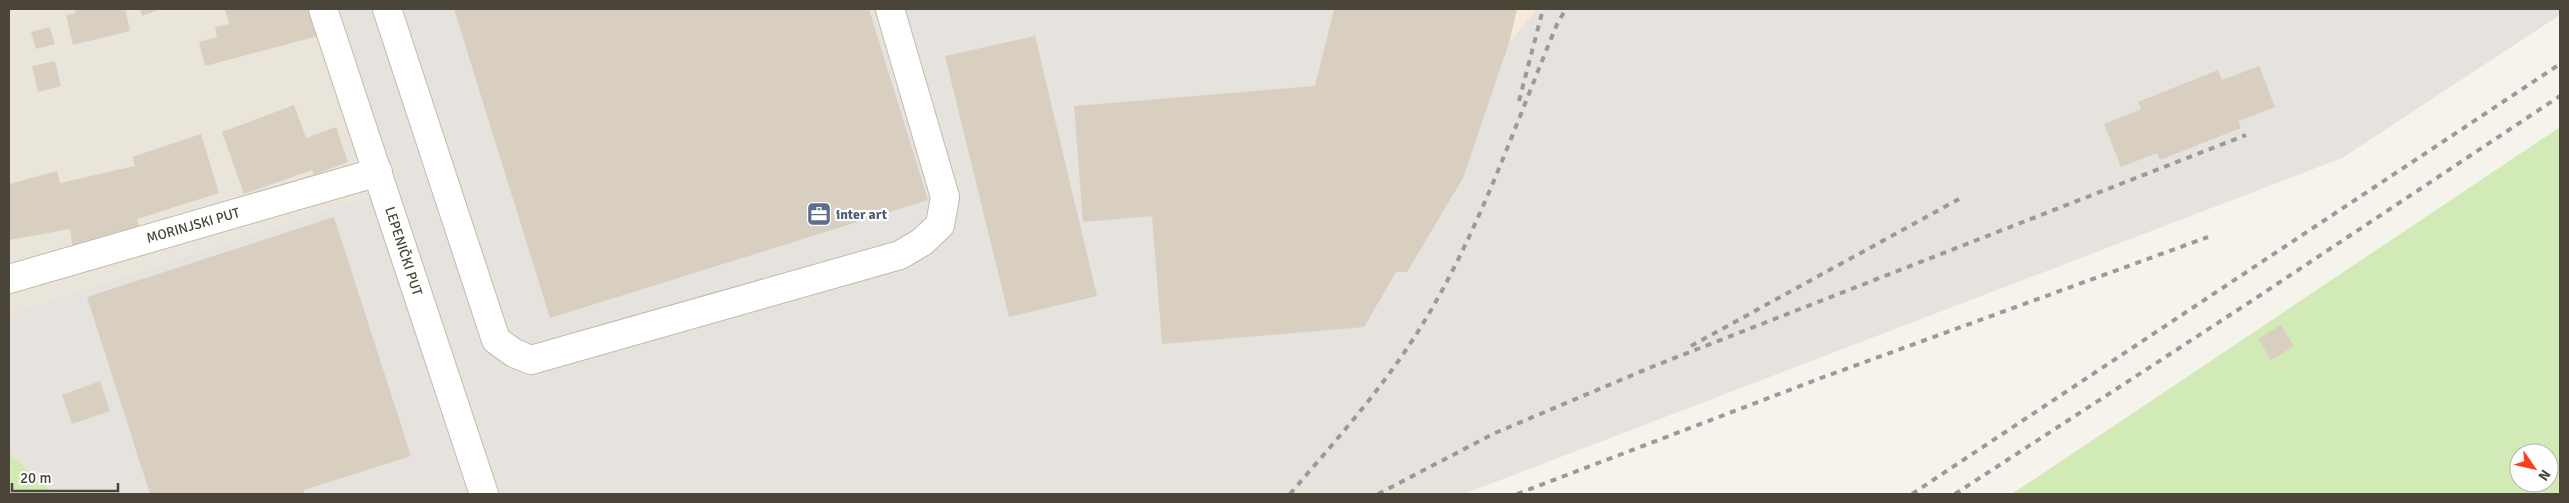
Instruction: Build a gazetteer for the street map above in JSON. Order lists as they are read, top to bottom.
{
  "streets": {
    "street": ["MORINJSKI PUT", "LEPENIČKI PUT"]
  },
  "crossings": [
    ["MORINJSKI PUT", "LEPENIČKI PUT"]
  ],
  "places": {
    "office": ["inter art"]
  },
  "scale_bar": "20 m",
  "north": "bottom right"
}
